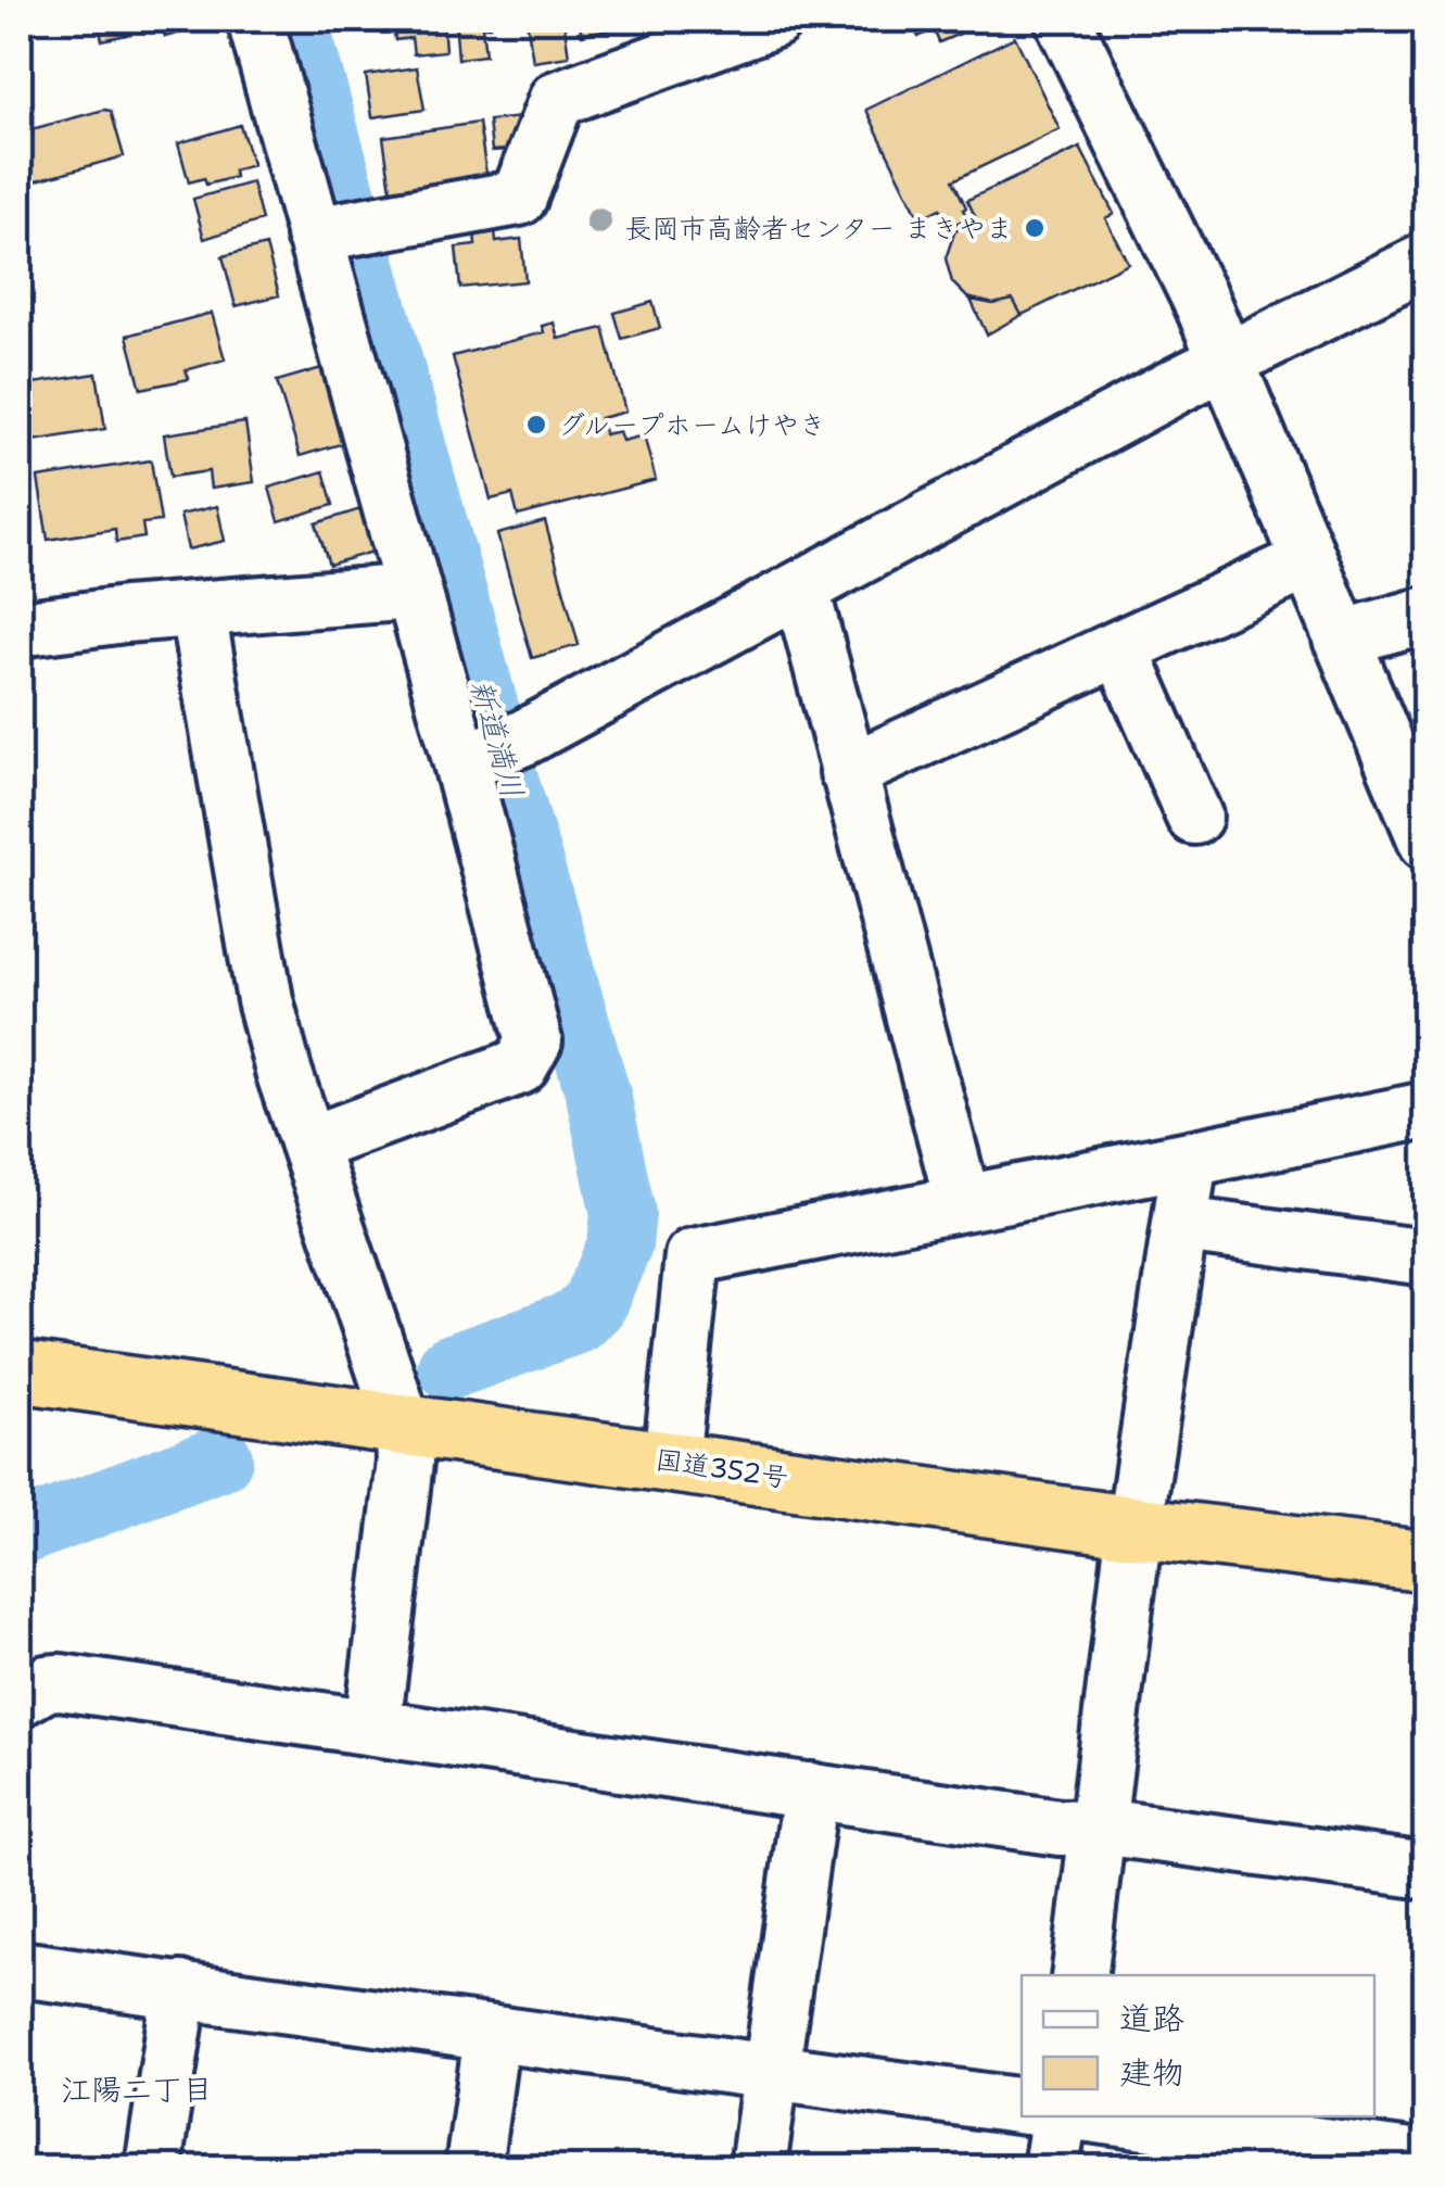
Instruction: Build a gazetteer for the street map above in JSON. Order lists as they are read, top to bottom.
{
  "streets": {
    "highway": ["国道352号"]
  },
  "districts": ["江陽二丁目"],
  "water": ["新道満川"],
  "places": ["長岡市高齢者センター まきやま", "グループホームけやき"],
  "legend": ["道路", "建物"]
}
